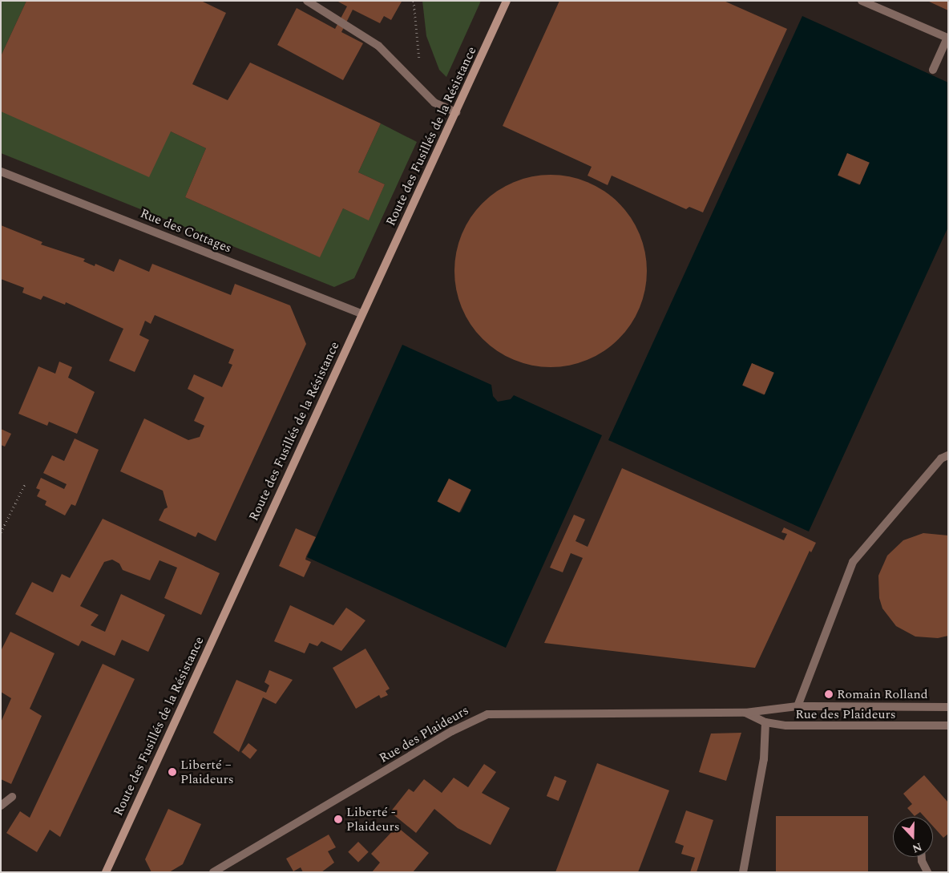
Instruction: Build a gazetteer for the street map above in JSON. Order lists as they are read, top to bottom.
{
  "streets": {
    "main road": ["Route des Fusillés de la Résistance"],
    "street": ["Rue des Cottages", "Rue des Plaideurs"]
  },
  "crossings": [
    ["Route des Fusillés de la Résistance", "Rue des Cottages"]
  ],
  "places": ["Romain Rolland", "Liberté – Plaideurs", "Liberté - Plaideurs"],
  "north": "bottom"
}
